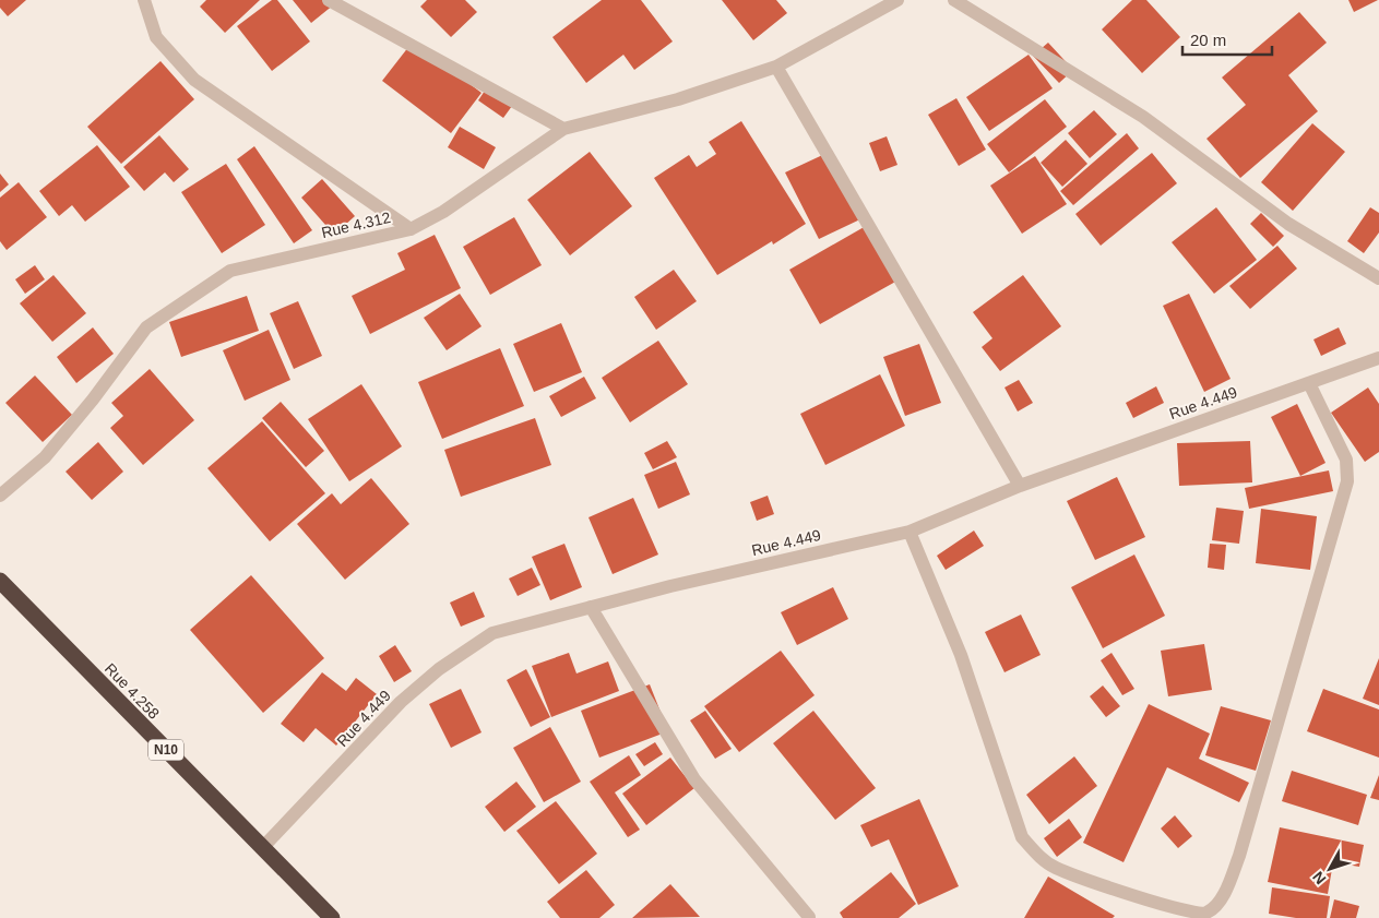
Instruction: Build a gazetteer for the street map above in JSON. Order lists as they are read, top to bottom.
{
  "streets": {
    "highway": ["Rue 4.258", "N10"],
    "street": ["Rue 4.312", "Rue 4.449"]
  },
  "crossings": [
    ["Rue 4.449", "Rue 4.258"]
  ],
  "scale_bar": "20 m",
  "north": "bottom left"
}
